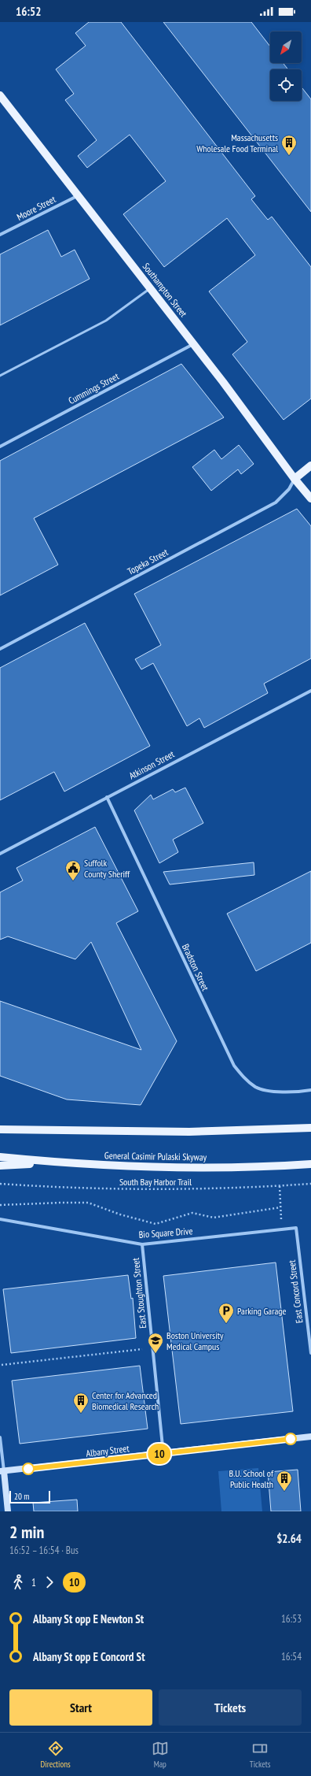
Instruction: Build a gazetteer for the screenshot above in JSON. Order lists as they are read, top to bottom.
{
  "streets": {
    "main road": ["Southampton Street", "General Casimir Pulaski Skyway", "Albany Street"],
    "street": [
      "Moore Street",
      "Cummings Street",
      "Topeka Street",
      "Atkinson Street",
      "Bradston Street",
      "Bio Square Drive",
      "East Concord Street",
      "East Stoughton Street"
    ],
    "path": ["South Bay Harbor Trail"]
  },
  "crossings": [
    ["Moore Street", "Southampton Street"],
    ["Southampton Street", "Cummings Street"],
    ["Southampton Street", "Topeka Street"],
    ["Atkinson Street", "Bradston Street"],
    ["Bio Square Drive", "East Concord Street"],
    ["Bio Square Drive", "East Stoughton Street"],
    ["East Stoughton Street", "Albany Street"]
  ],
  "places": {
    "building": ["Massachusetts Wholesale Food Terminal", "Center for Advanced Biomedical Research", "B.U. School of Public Health"],
    "public building": ["Suffolk County Sheriff"],
    "parking": ["Parking Garage"],
    "school or university": ["Boston University Medical Campus"]
  },
  "lines": ["bus line 10"],
  "scale_bar": "20 m",
  "north": "bottom left",
  "page": {
    "status": "16:52",
    "on_map": "10",
    "scale": "20 m",
    "heading": ["2 min", "16:52 – 16:54 · Bus", "$2.64"],
    "legs": ["1", "10"],
    "list": [
      {
        "name": "Albany St opp E Newton St",
        "value": "16:53"
      },
      {
        "name": "Albany St opp E Concord St",
        "value": "16:54"
      }
    ],
    "buttons": ["Start", "Tickets"],
    "tabs": ["Directions", "Map", "Tickets"]
  }
}
